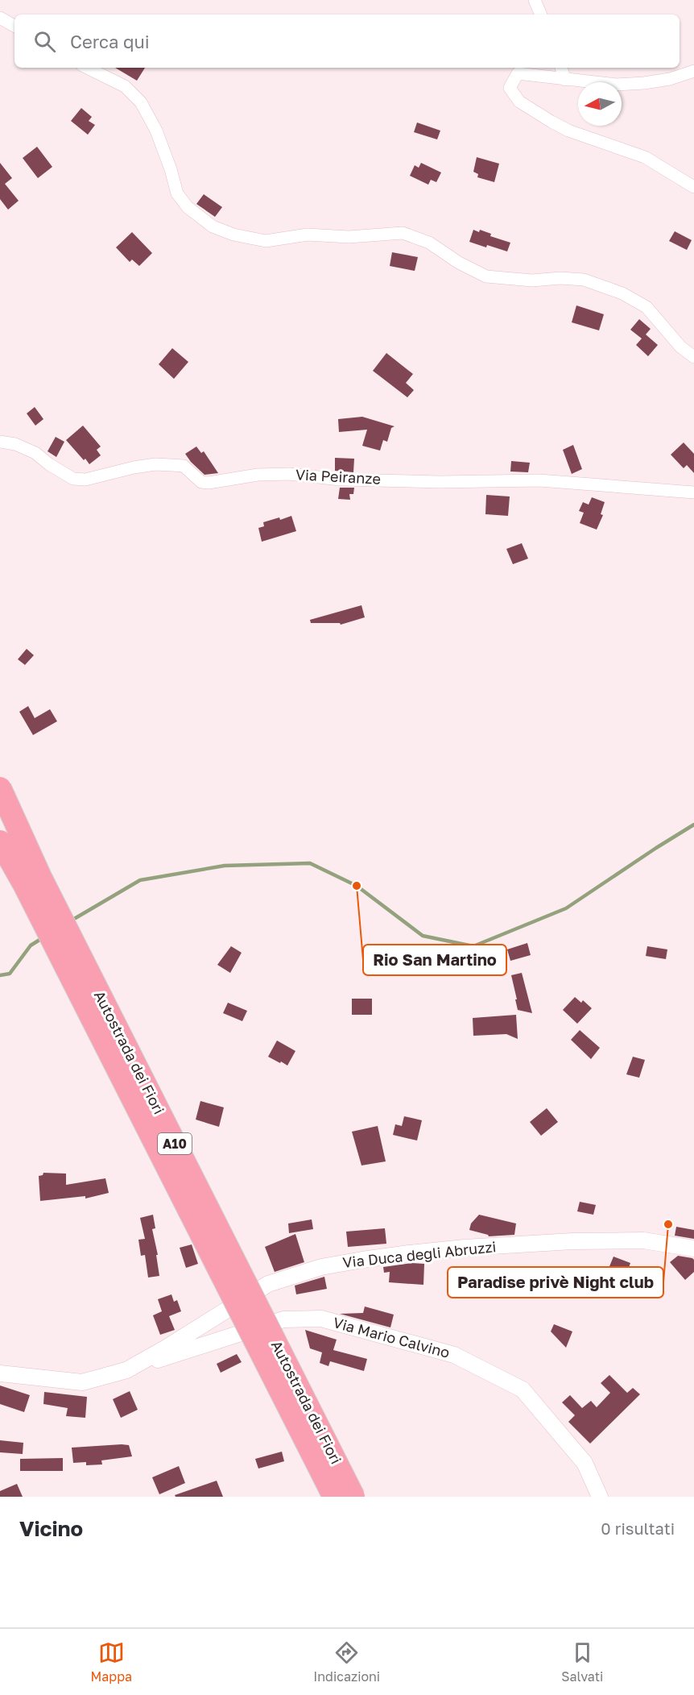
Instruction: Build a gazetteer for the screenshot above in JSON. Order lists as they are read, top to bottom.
{
  "streets": {
    "highway": ["Autostrada dei Fiori", "A10"],
    "street": ["Via Peiranze", "Via Duca degli Abruzzi", "Via Mario Calvino"]
  },
  "crossings": [
    ["Via Duca degli Abruzzi", "Via Mario Calvino"]
  ],
  "places": ["Rio San Martino", "Paradise privè Night club"],
  "north": "left",
  "page": {
    "search": "Cerca qui",
    "heading": ["Vicino", "0 risultati"],
    "nav": ["Mappa", "Indicazioni", "Salvati"]
  }
}
